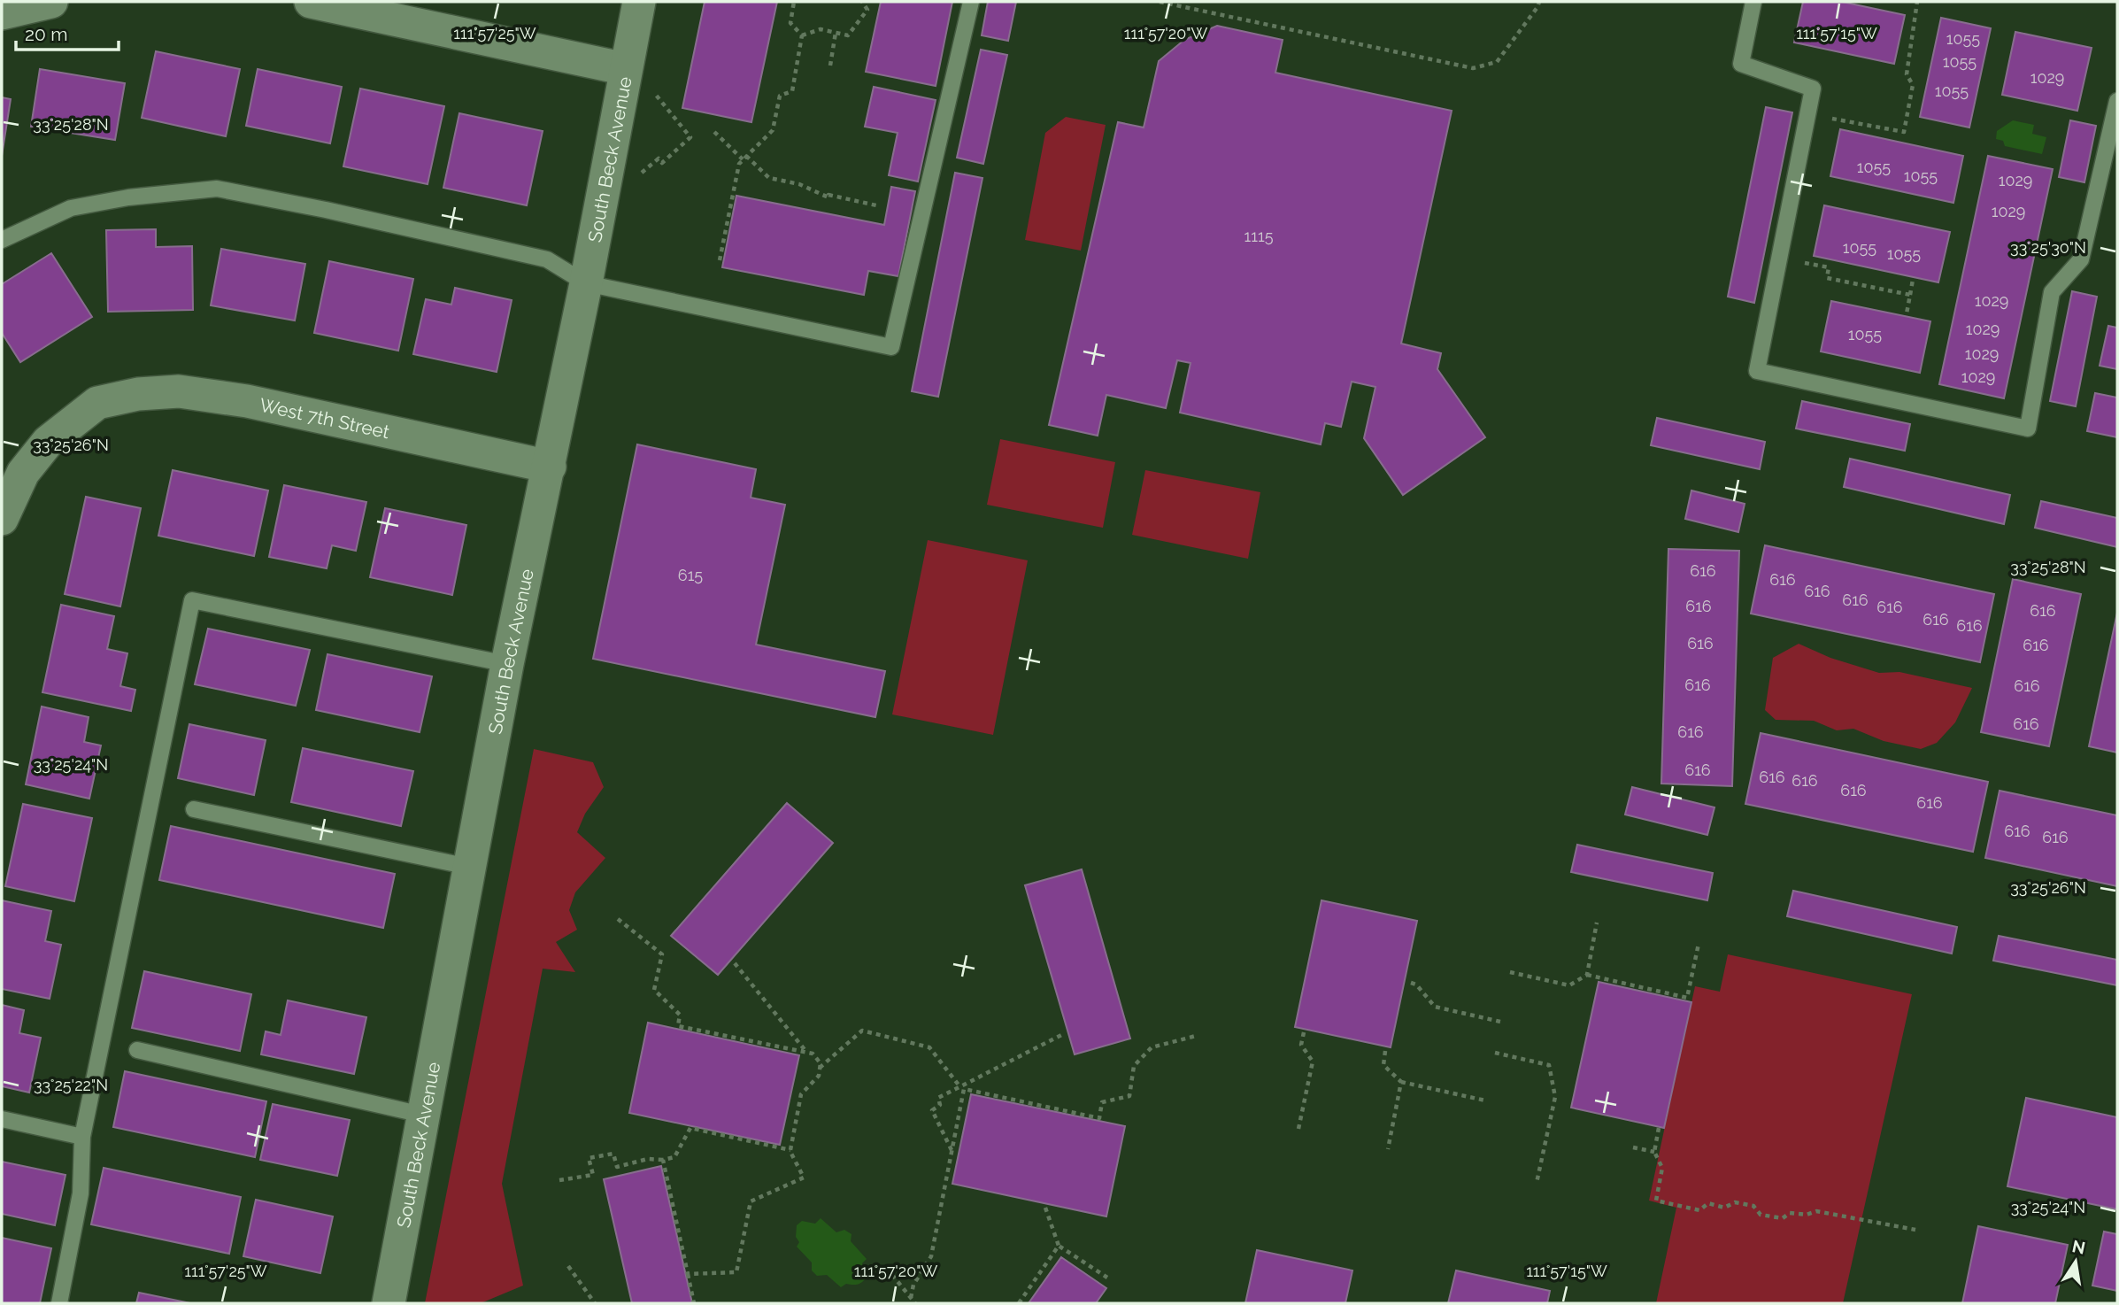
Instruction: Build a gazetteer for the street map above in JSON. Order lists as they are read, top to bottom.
{
  "streets": {
    "street": ["South Beck Avenue", "West 7th Street"]
  },
  "crossings": [
    ["South Beck Avenue", "West 7th Street"]
  ],
  "house_numbers": [
    "1055",
    "1055",
    "1029",
    "1055",
    "1055",
    "1055",
    "1029",
    "1029",
    "1115",
    "1055",
    "1055",
    "1029",
    "1029",
    "1055",
    "1029",
    "1029",
    "616",
    "615",
    "616",
    "616",
    "616",
    "616",
    "616",
    "616",
    "616",
    "616",
    "616",
    "616",
    "616",
    "616",
    "616",
    "616",
    "616",
    "616",
    "616",
    "616",
    "616",
    "616",
    "616"
  ],
  "scale_bar": "20 m",
  "north": "top",
  "coordinates": [
    "111°57'25\"W",
    "111°57'20\"W",
    "111°57'15\"W",
    "33°25'28\"N",
    "33°25'30\"N",
    "33°25'26\"N",
    "33°25'24\"N",
    "33°25'22\"N"
  ]
}
